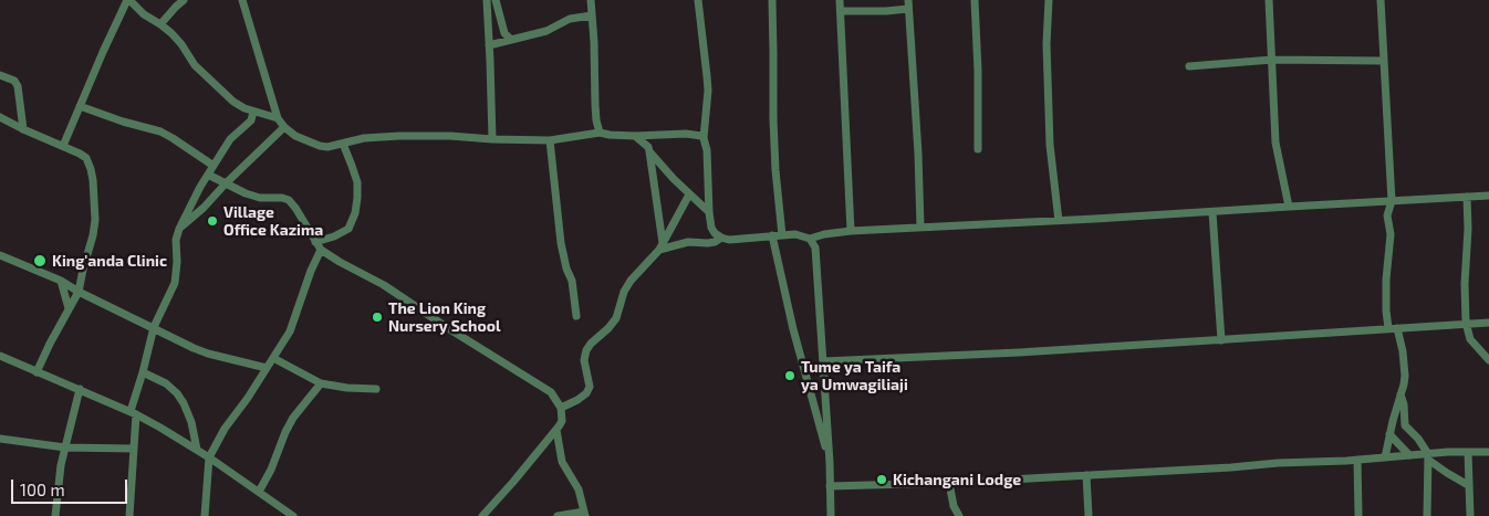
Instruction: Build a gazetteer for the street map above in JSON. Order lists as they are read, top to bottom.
{
  "places": [
    "Village Office Kazima",
    "King'anda Clinic",
    "The Lion King Nursery School",
    "Tume ya Taifa ya Umwagiliaji",
    "Kichangani Lodge"
  ],
  "scale_bar": "100 m"
}
